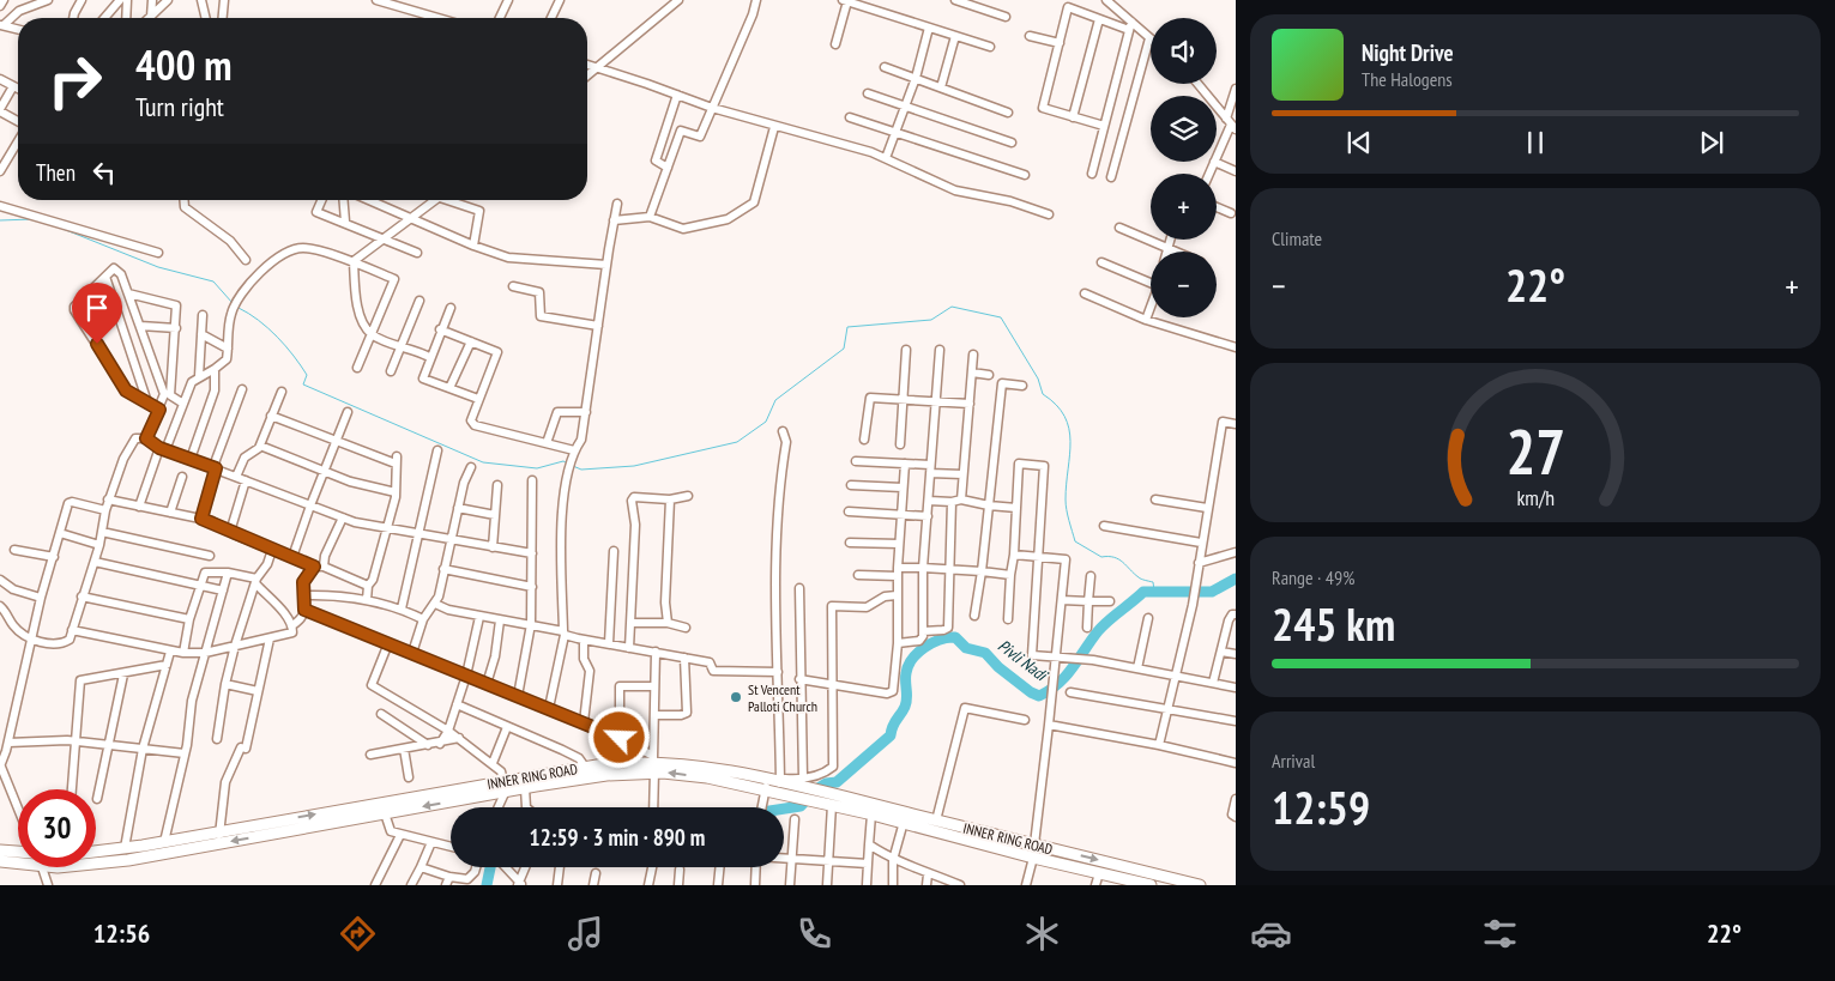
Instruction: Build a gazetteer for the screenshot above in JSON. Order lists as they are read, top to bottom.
{
  "streets": {
    "highway": ["INNER RING ROAD"]
  },
  "water": ["Pivli Nadi"],
  "places": ["St Vencent Palloti Church"],
  "page": {
    "map_buttons": ["+", "−"],
    "turn": ["400 m", "Turn right"],
    "song": ["Night Drive", "The Halogens"],
    "then": "Then",
    "tile": [
      "Climate",
      ["Range · 49%", "245 km"],
      ["Arrival", "12:59"]
    ],
    "heat": ["−", "22°", "+"],
    "limit": "30",
    "trip": "12:59 · 3 min · 890 m",
    "tabs": ["12:56", "22°"],
    "gauge": ["27", "km/h"]
  }
}
